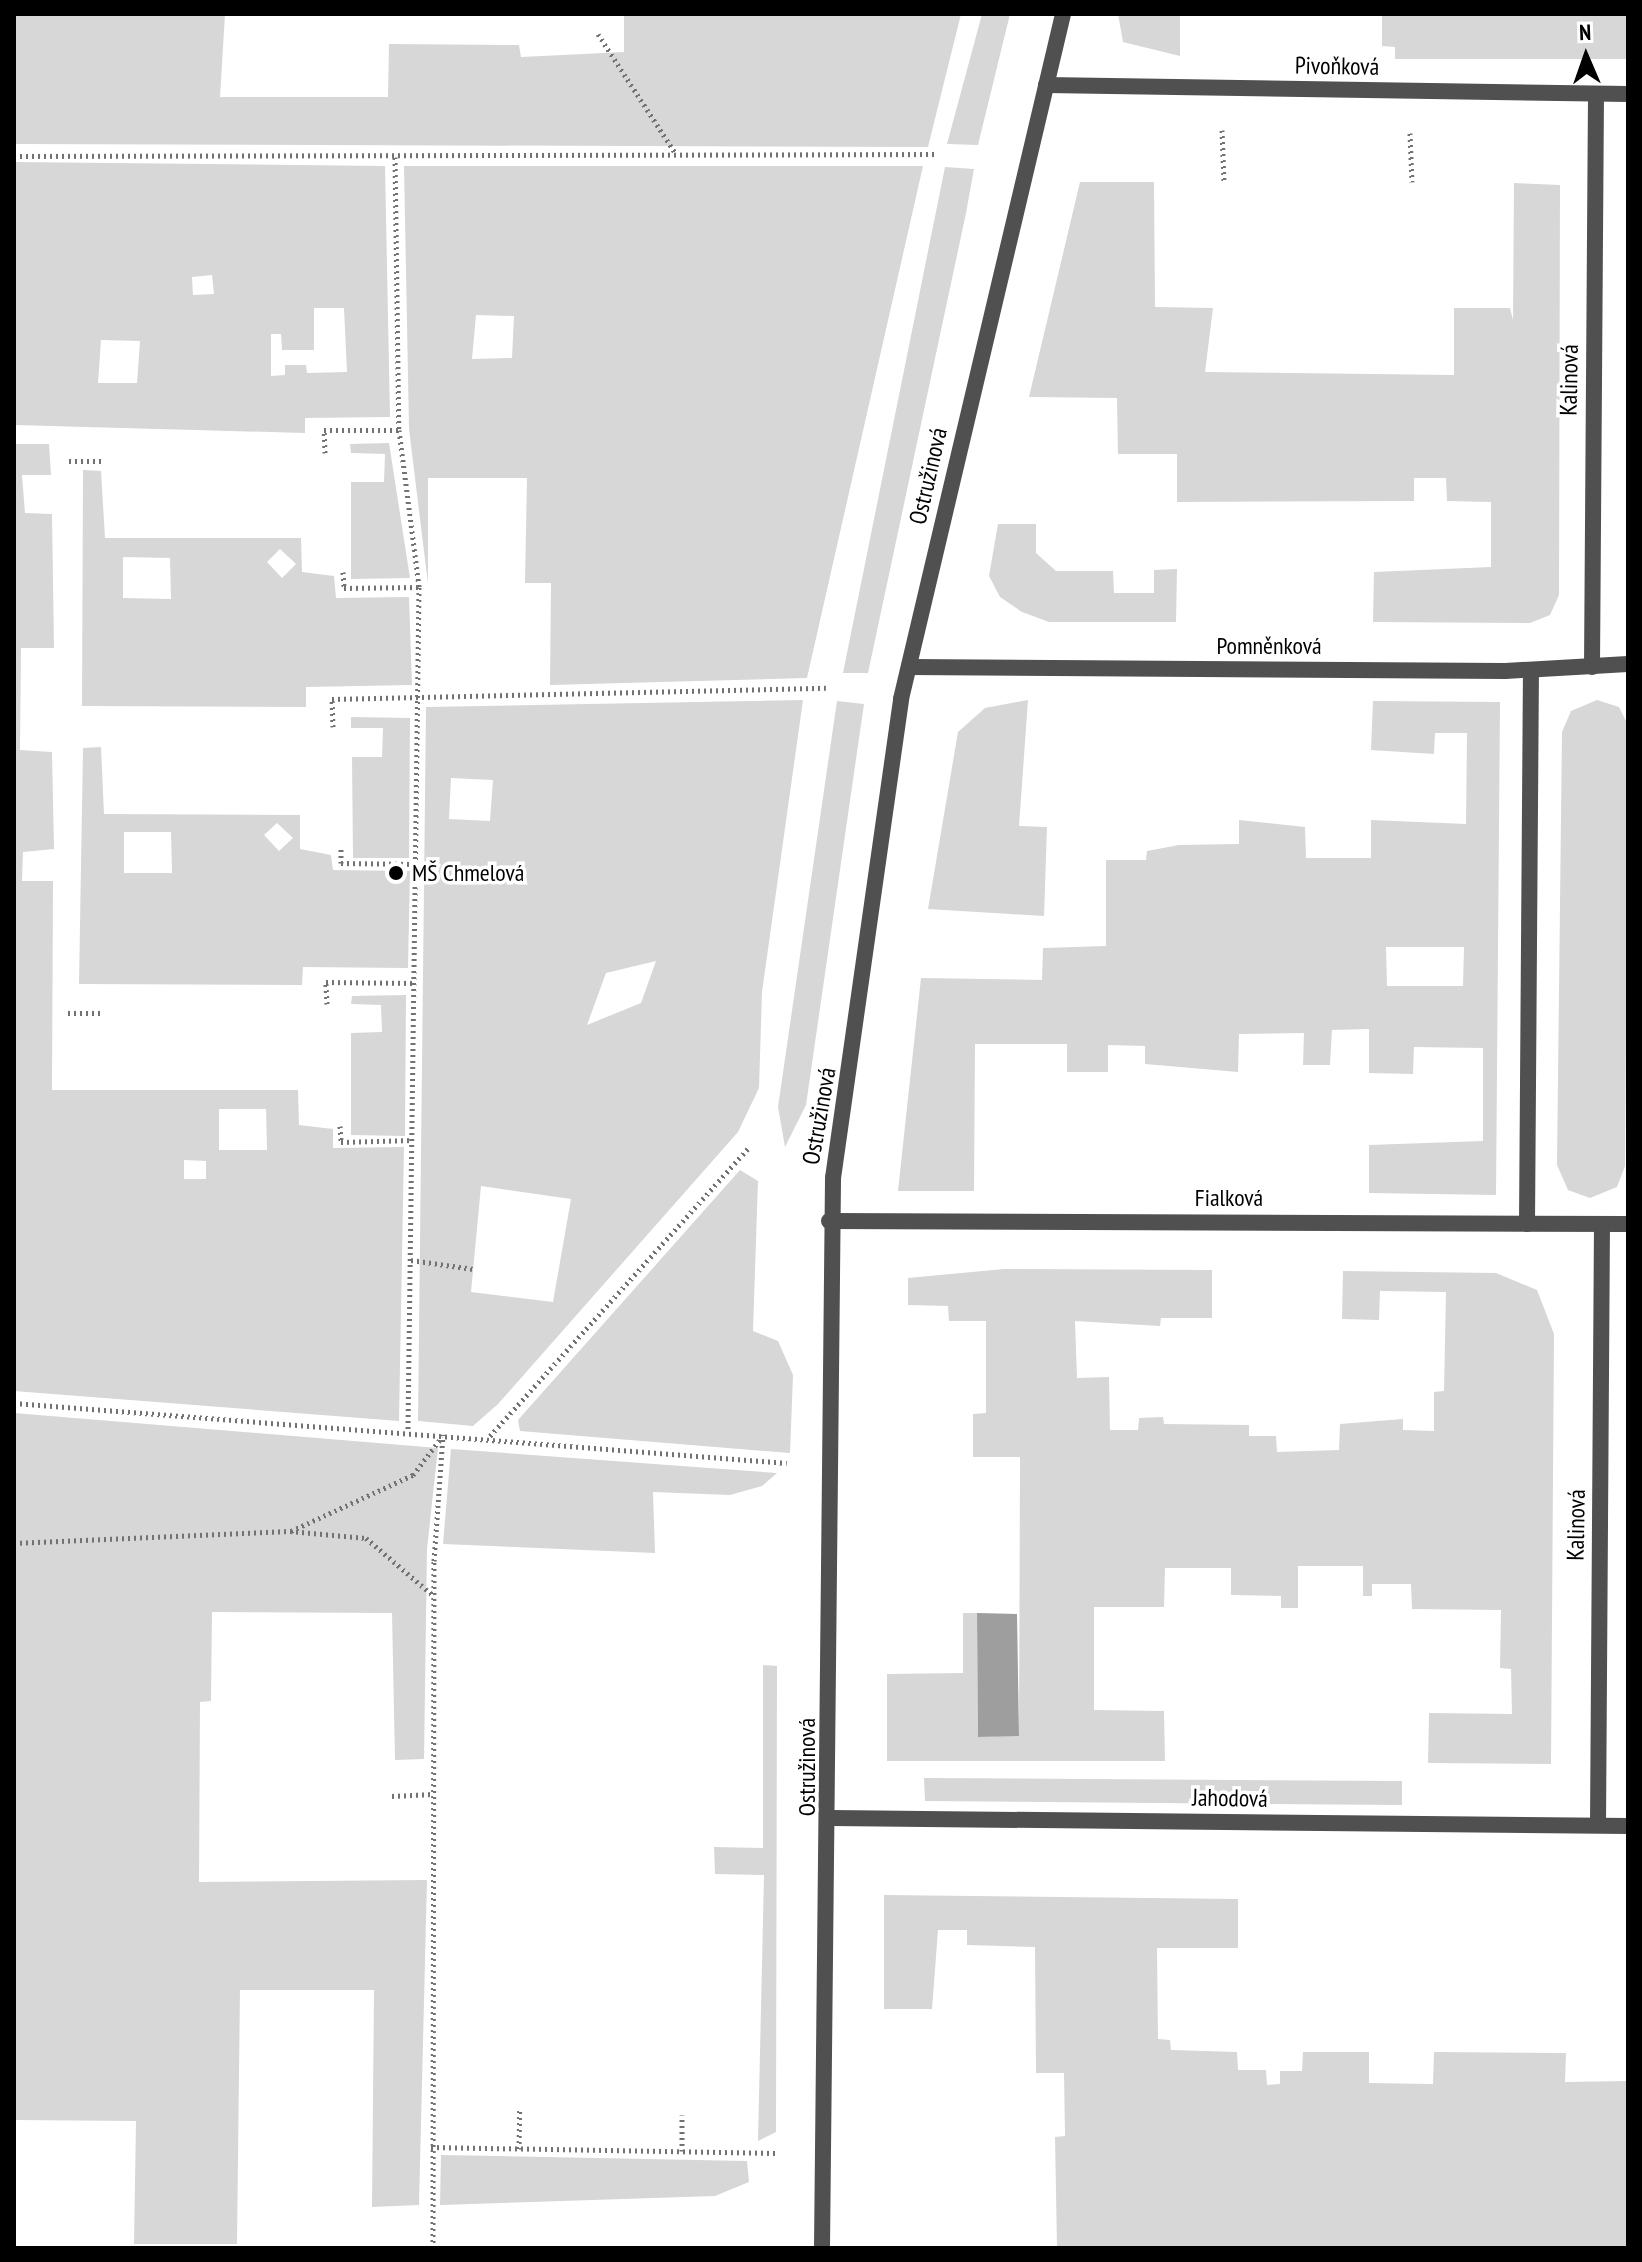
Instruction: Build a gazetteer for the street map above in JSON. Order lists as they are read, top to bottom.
{
  "streets": {
    "street": [
      "Pivoňková",
      "Kalinová",
      "Ostružinová",
      "Pomněnková",
      "Fialková",
      "Jahodová"
    ]
  },
  "crossings": [
    ["Pivoňková", "Kalinová"],
    ["Pivoňková", "Ostružinová"],
    ["Kalinová", "Pomněnková"],
    ["Kalinová", "Fialková"],
    ["Kalinová", "Jahodová"],
    ["Ostružinová", "Pomněnková"],
    ["Ostružinová", "Fialková"],
    ["Ostružinová", "Jahodová"]
  ],
  "places": ["MŠ Chmelová"],
  "north": "top"
}
